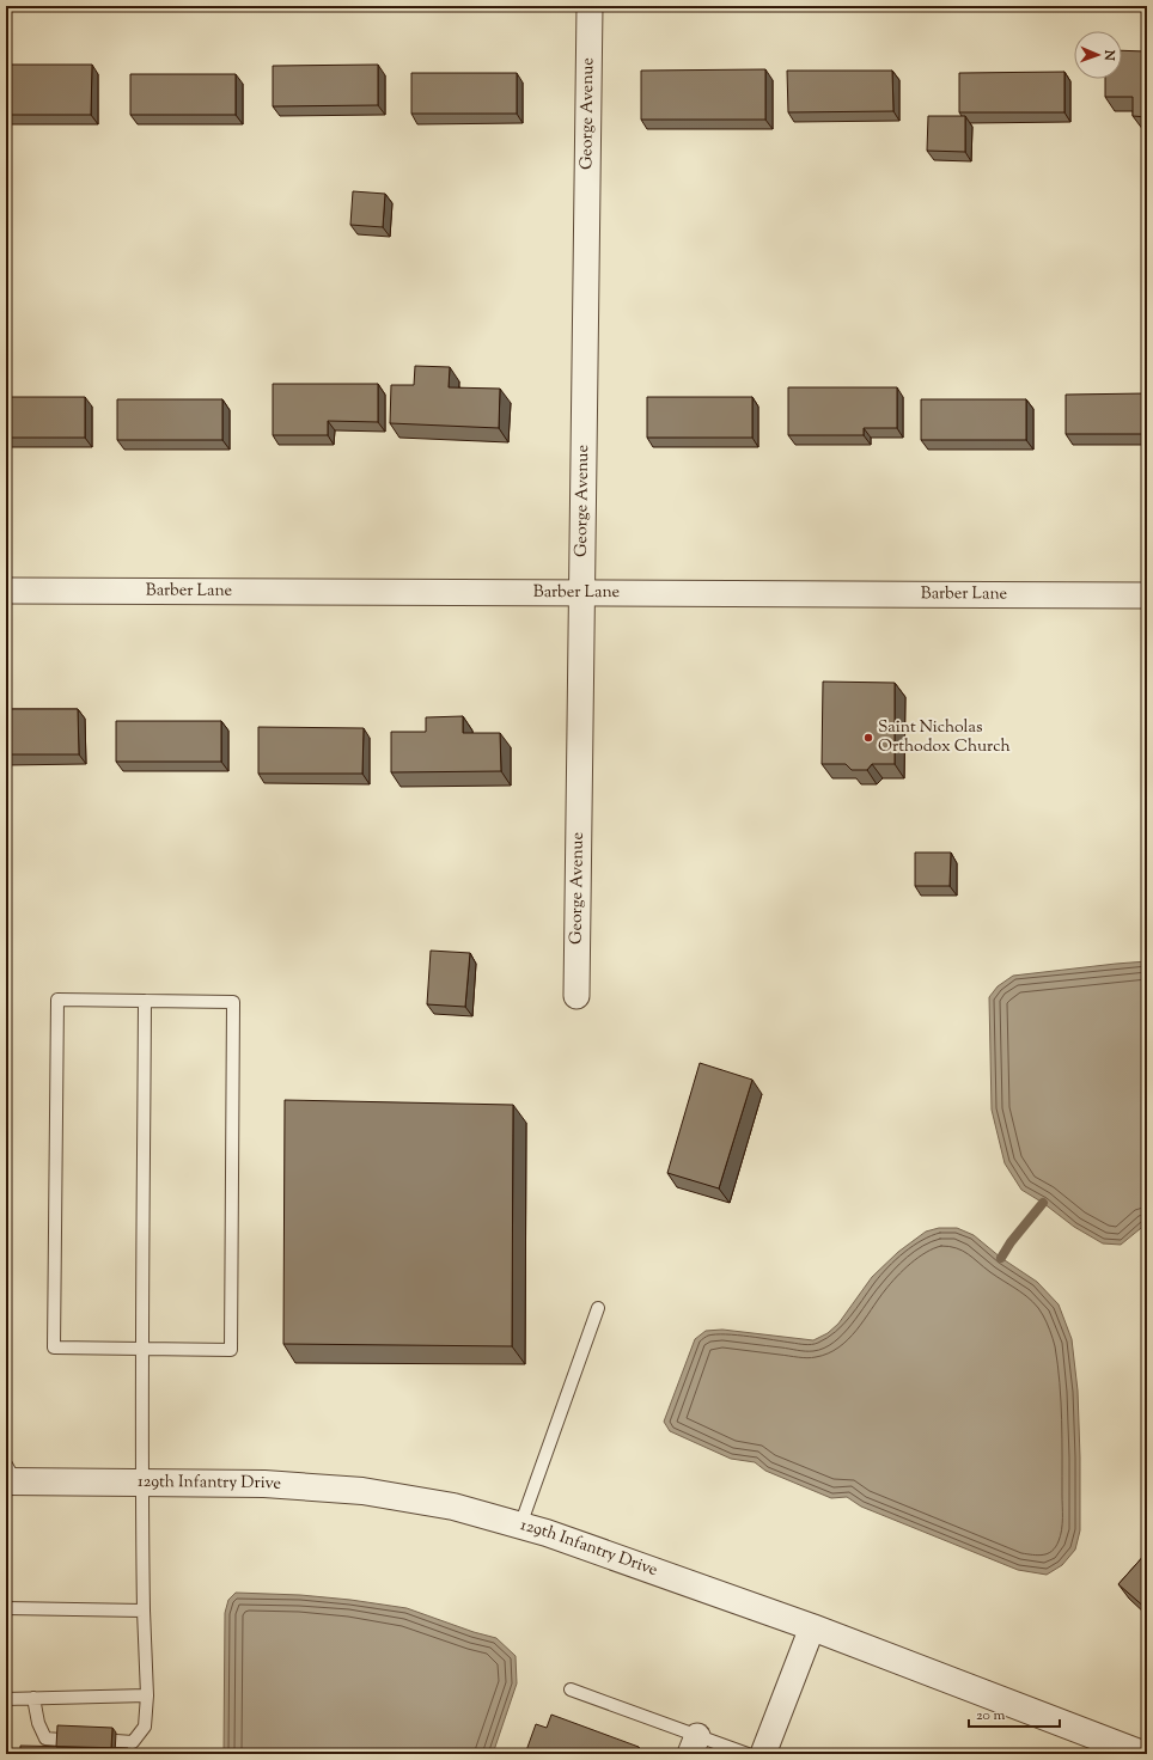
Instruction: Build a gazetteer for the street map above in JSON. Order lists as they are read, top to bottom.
{
  "streets": {
    "street": ["George Avenue", "Barber Lane", "129th Infantry Drive"]
  },
  "crossings": [
    ["George Avenue", "Barber Lane"]
  ],
  "places": ["Saint Nicholas Orthodox Church"],
  "scale_bar": "20 m",
  "north": "right"
}
